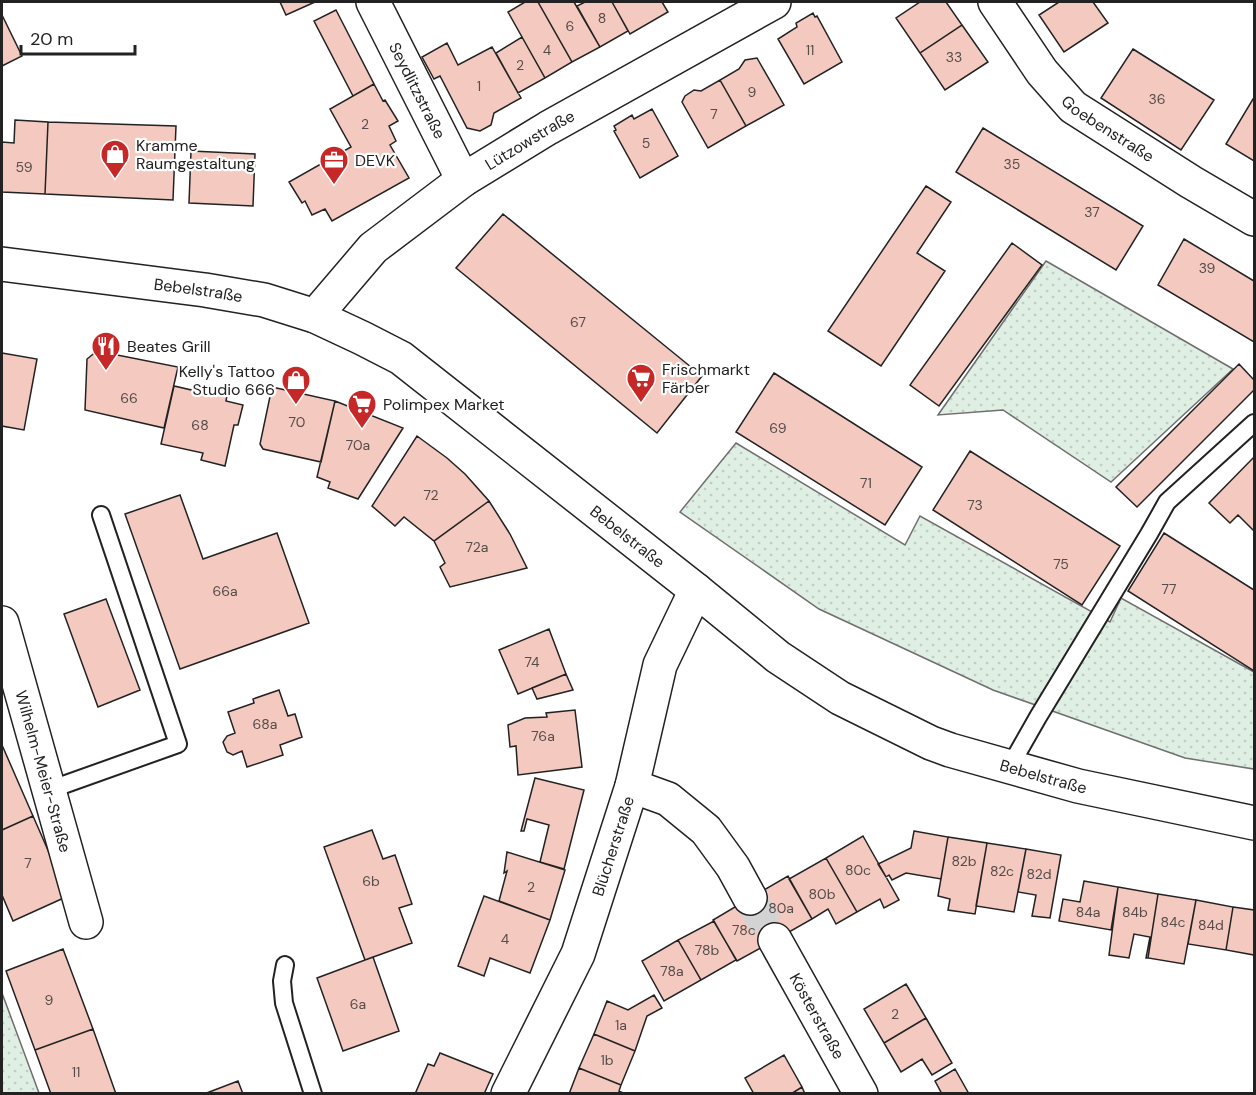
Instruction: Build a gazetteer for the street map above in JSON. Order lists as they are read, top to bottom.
{
  "streets": {
    "street": [
      "Seydlitzstraße",
      "Goebenstraße",
      "Lützowstraße",
      "Bebelstraße",
      "Wilhelm-Meier-Straße",
      "Blücherstraße",
      "Kösterstraße"
    ]
  },
  "crossings": [
    ["Seydlitzstraße", "Lützowstraße"],
    ["Lützowstraße", "Bebelstraße"],
    ["Bebelstraße", "Blücherstraße"]
  ],
  "places": {
    "shop": ["Kramme Raumgestaltung", "Kelly's Tattoo Studio 666"],
    "office": ["DEVK"],
    "restaurant": ["Beates Grill"],
    "supermarket": ["Frischmarkt Färber", "Polimpex Market"]
  },
  "house_numbers": [
    "8",
    "6",
    "4",
    "11",
    "33",
    "2",
    "1",
    "9",
    "36",
    "7",
    "2",
    "5",
    "35",
    "59",
    "37",
    "39",
    "67",
    "66",
    "70",
    "68",
    "69",
    "70a",
    "71",
    "72",
    "73",
    "72a",
    "75",
    "77",
    "66a",
    "74",
    "68a",
    "76a",
    "82b",
    "7",
    "80c",
    "82c",
    "82d",
    "6b",
    "2",
    "80b",
    "80a",
    "84a",
    "84b",
    "84c",
    "84d",
    "78c",
    "4",
    "78b",
    "78a",
    "9",
    "6a",
    "2",
    "1a",
    "1b",
    "11"
  ],
  "scale_bar": "20 m"
}
